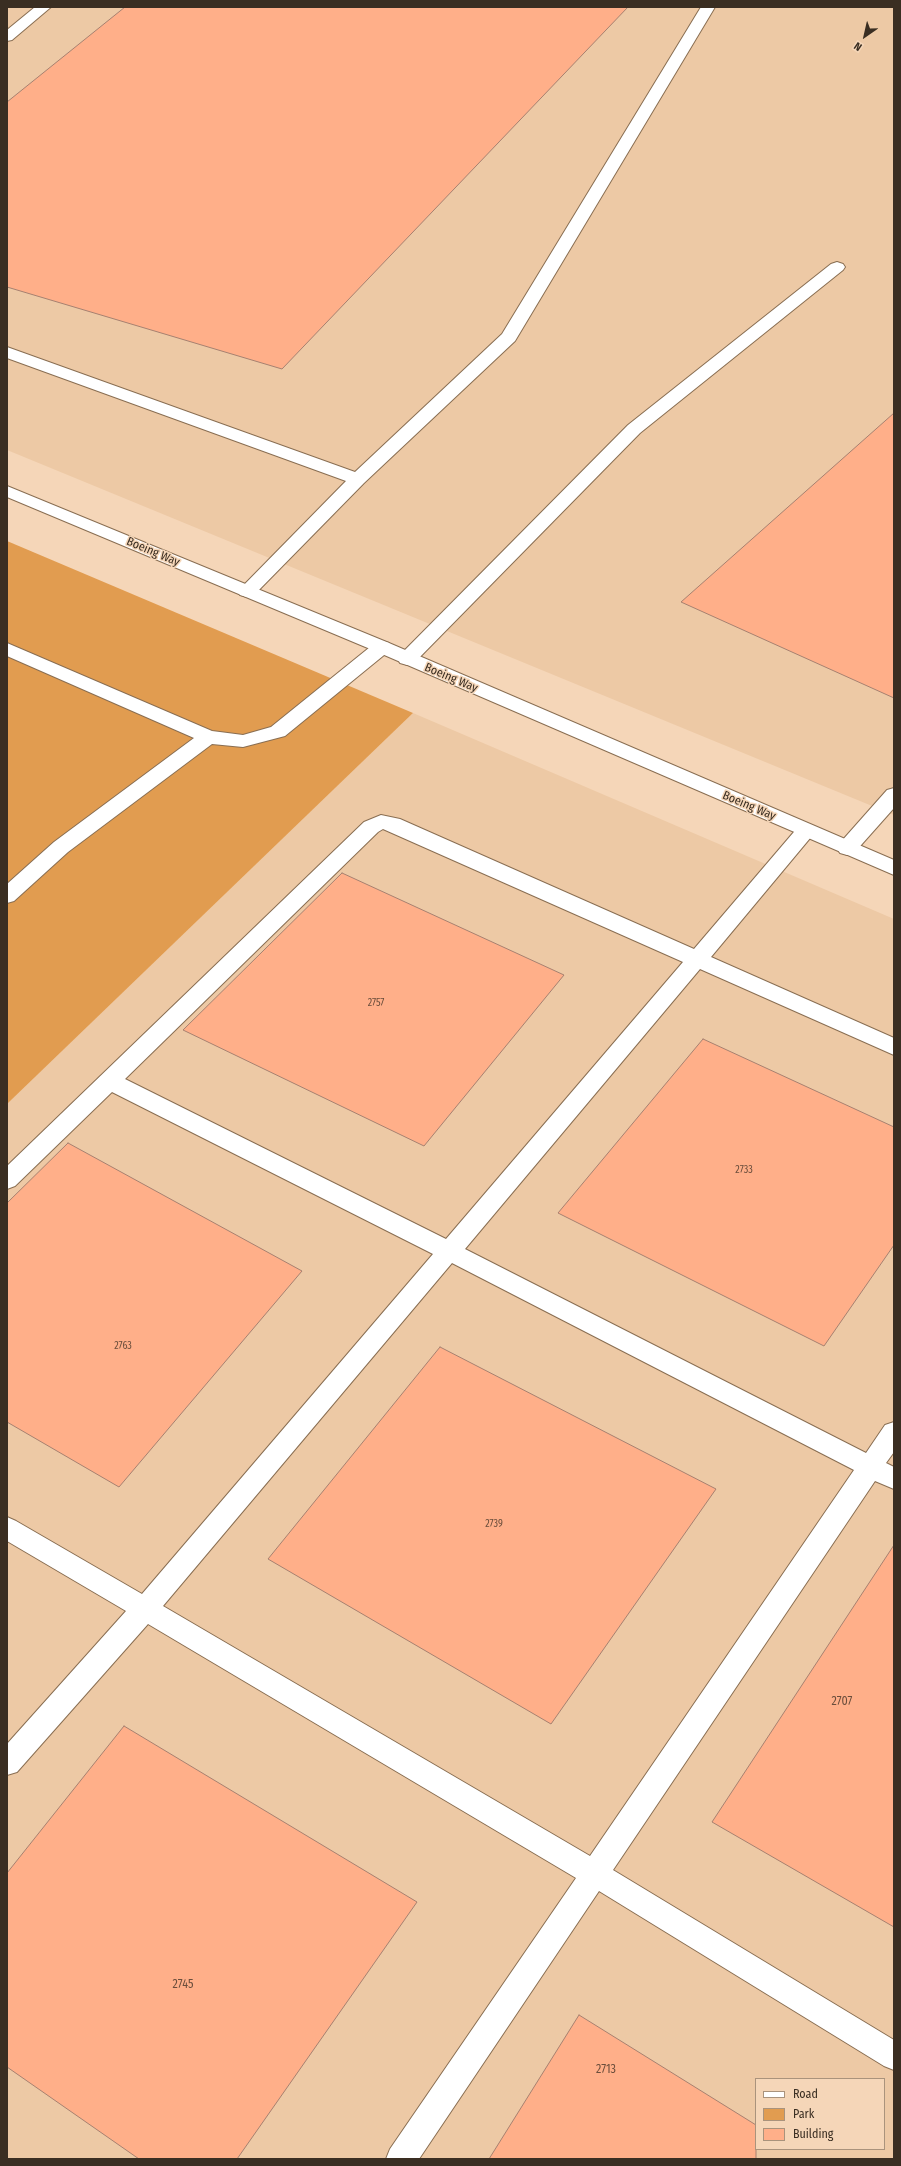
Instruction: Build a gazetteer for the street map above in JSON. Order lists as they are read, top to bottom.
{
  "streets": {
    "street": ["Boeing Way"]
  },
  "house_numbers": [
    "2757",
    "2733",
    "2763",
    "2739",
    "2707",
    "2745",
    "2713"
  ],
  "legend": ["Road", "Park", "Building"],
  "north": "bottom left"
}
